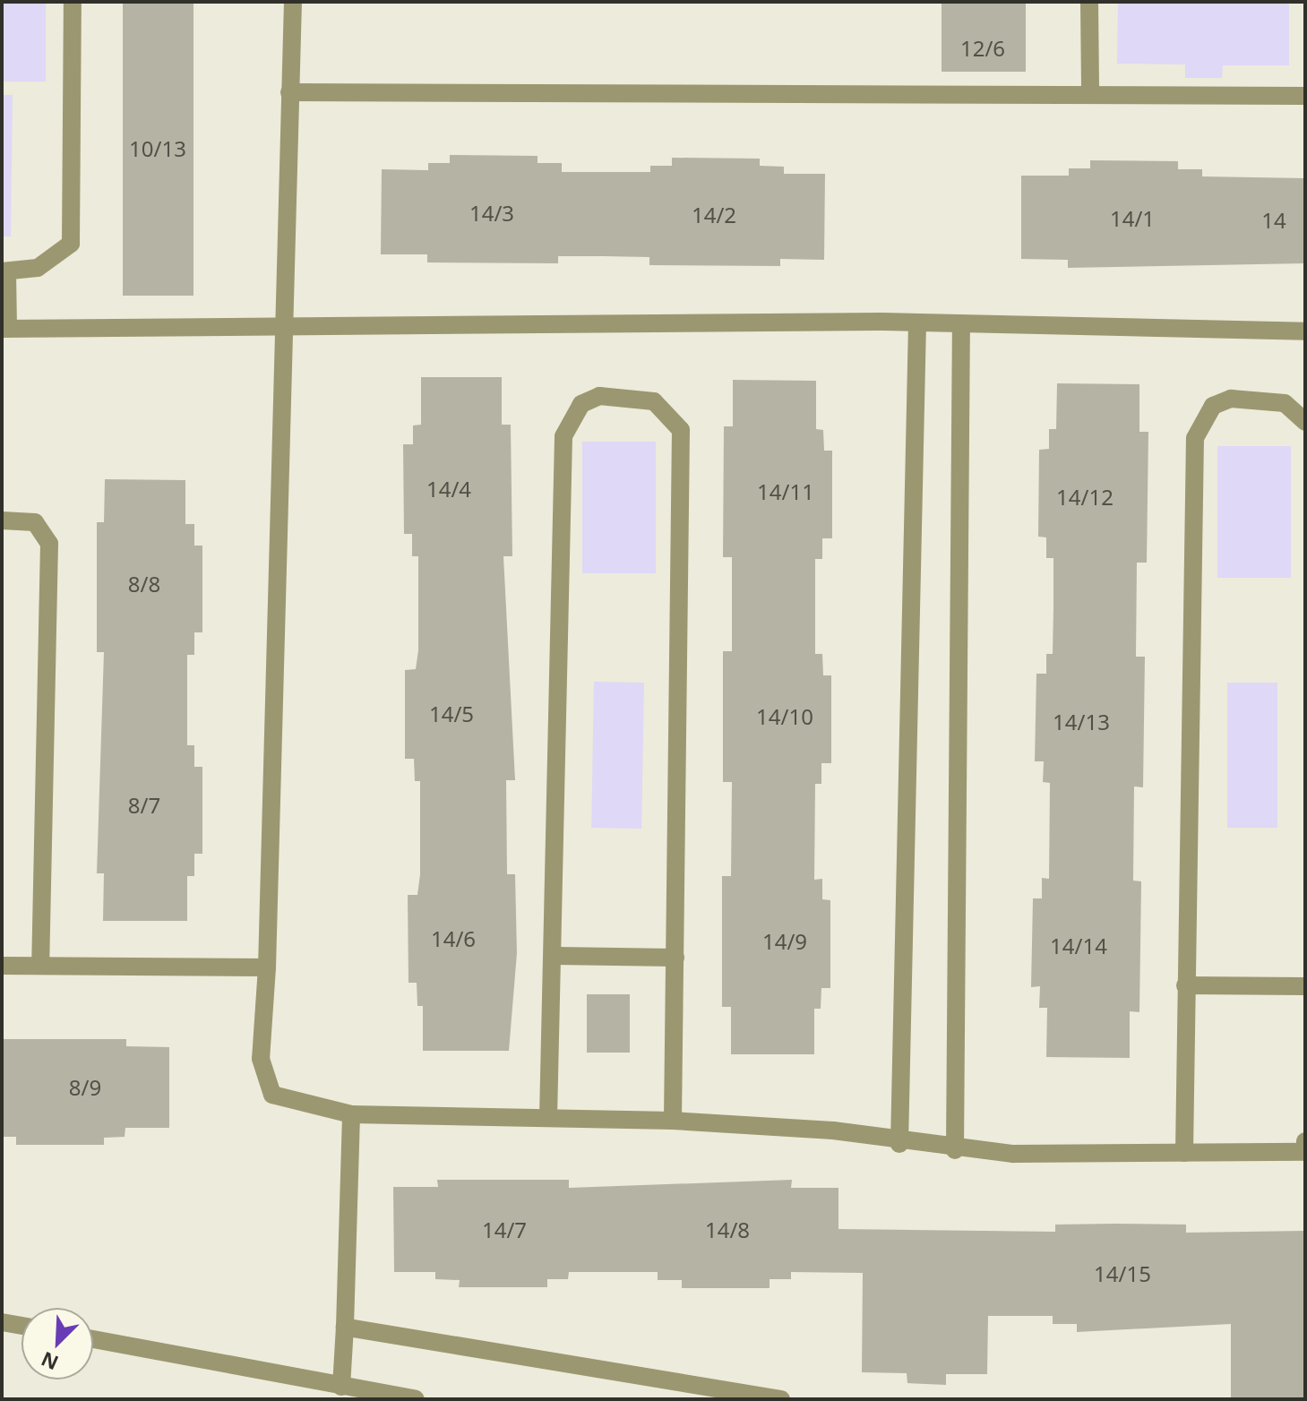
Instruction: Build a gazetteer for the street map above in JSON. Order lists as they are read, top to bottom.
{
  "house_numbers": [
    "12/6",
    "10/13",
    "14/3",
    "14/2",
    "14/1",
    "14",
    "14/4",
    "14/11",
    "14/12",
    "8/8",
    "14/5",
    "14/10",
    "14/13",
    "8/7",
    "14/6",
    "14/9",
    "14/14",
    "8/9",
    "14/7",
    "14/8",
    "14/15"
  ],
  "north": "bottom left"
}
